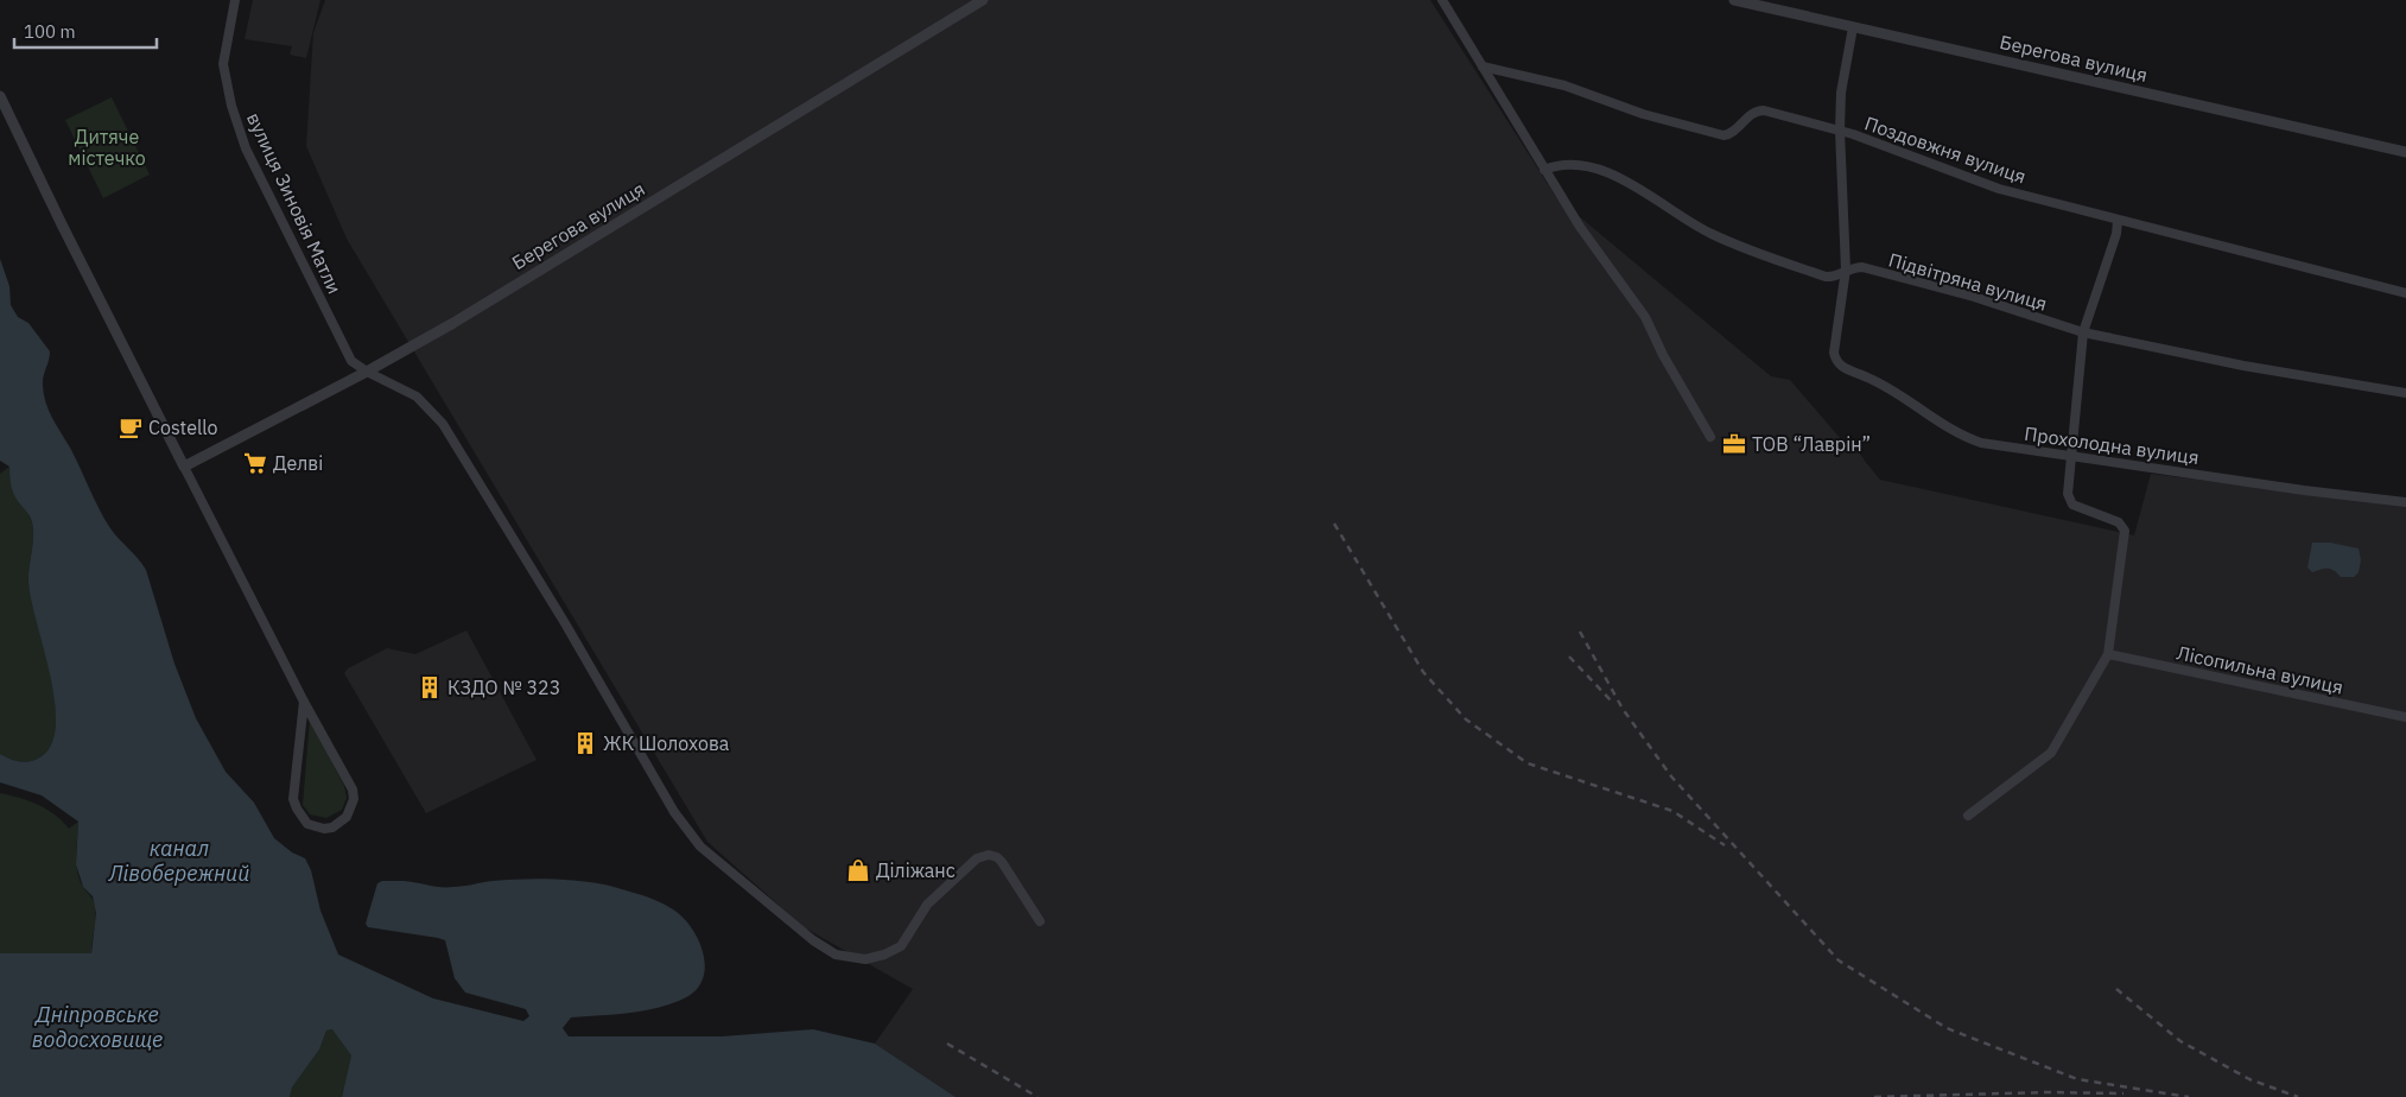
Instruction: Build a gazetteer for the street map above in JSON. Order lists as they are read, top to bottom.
{
  "streets": {
    "street": [
      "Берегова вулиця",
      "Поздовжня вулиця",
      "вулиця Зиновія Матли",
      "Підвітряна вулиця",
      "Прохолодна вулиця",
      "Лісопильна вулиця"
    ]
  },
  "crossings": [
    ["Берегова вулиця", "вулиця Зиновія Матли"],
    ["Підвітряна вулиця", "Прохолодна вулиця"]
  ],
  "water": ["канал Лівобережний", "Дніпровське водосховище"],
  "parks": ["Дитяче містечко"],
  "places": {
    "cafe": ["Costello"],
    "office": ["ТОВ “Лаврін”"],
    "supermarket": ["Делві"],
    "building": ["КЗДО № 323", "ЖК Шолохова"],
    "shop": ["Діліжанс"]
  },
  "scale_bar": "100 m"
}
